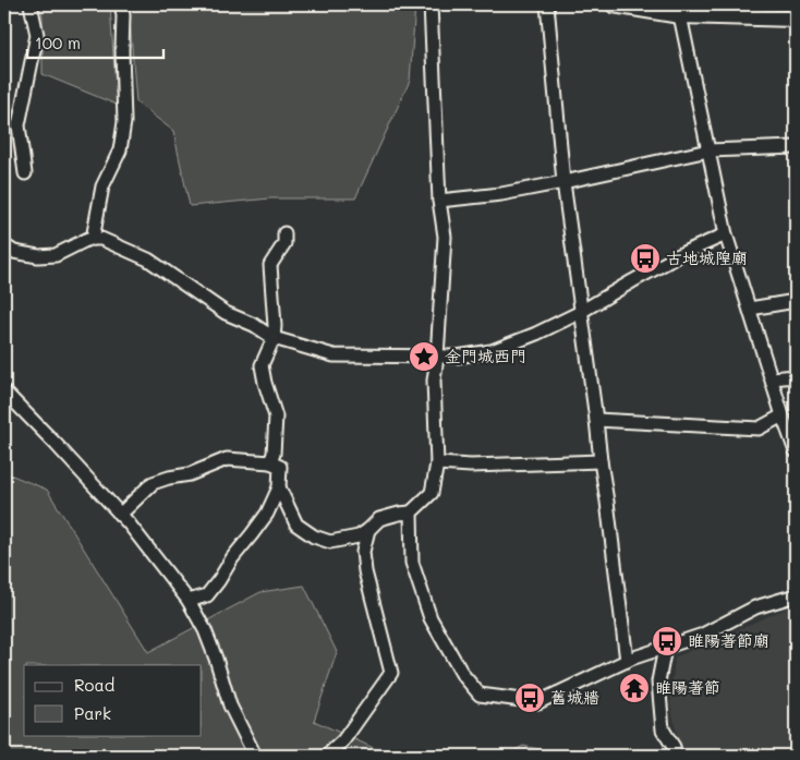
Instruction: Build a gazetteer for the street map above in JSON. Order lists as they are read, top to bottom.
{
  "places": {
    "bus stop": ["古地城隍廟", "睢陽著節廟", "舊城牆"],
    "place": ["金門城西門"],
    "temple": ["睢陽著節"]
  },
  "legend": ["Road", "Park"],
  "scale_bar": "100 m"
}
